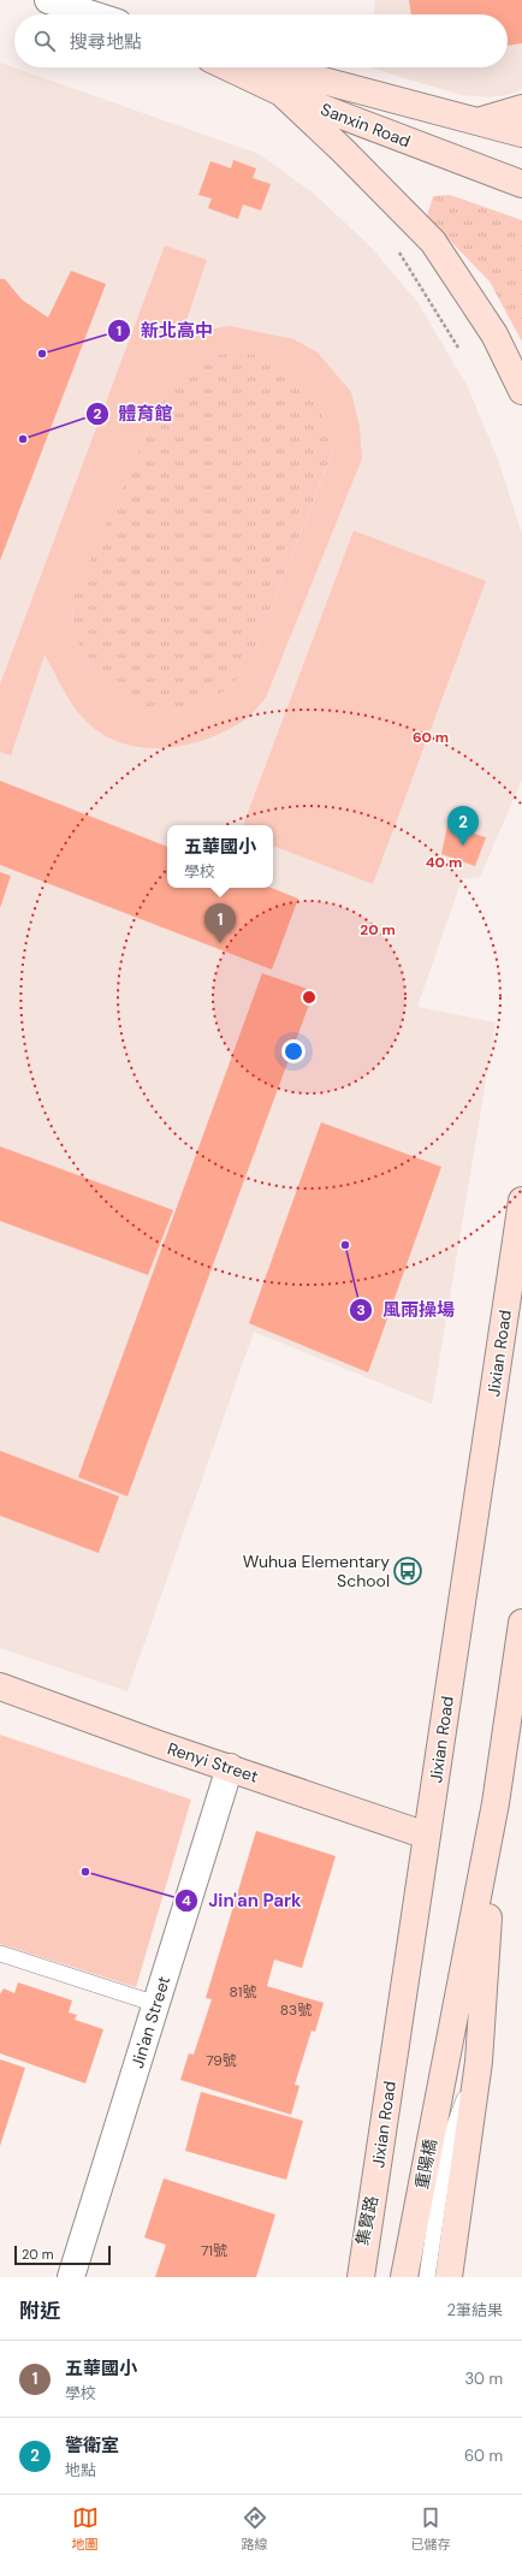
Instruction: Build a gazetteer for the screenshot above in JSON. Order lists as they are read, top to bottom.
{
  "streets": {
    "main road": [
      "Sanxin Road",
      "Jixian Road",
      "Renyi Street",
      "集賢路"
    ],
    "street": ["Jin'an Street"],
    "lane": ["重陽橋"]
  },
  "crossings": [
    ["Jixian Road", "Renyi Street"],
    ["Jixian Road", "集賢路"],
    ["Renyi Street", "Jin'an Street"]
  ],
  "places": {
    "other": [
      "新北高中",
      "體育館",
      "風雨操場",
      "Jin'an Park"
    ],
    "bus stop": ["Wuhua Elementary School"]
  },
  "house_numbers": [
    "81號",
    "83號",
    "79號",
    "71號"
  ],
  "scale_bar": "20 m",
  "page": {
    "search": "搜尋地點",
    "pins": ["2", "1"],
    "popup": ["五華國小", "學校"],
    "scale": "20 m",
    "heading": ["附近", "2筆結果"],
    "list": [
      {
        "mark": "1",
        "name": "五華國小",
        "note": "學校",
        "value": "30 m"
      },
      {
        "mark": "2",
        "name": "警衛室",
        "note": "地點",
        "value": "60 m"
      }
    ],
    "nav": ["地圖", "路線", "已儲存"]
  },
  "rings": ["60 m", "40 m", "20 m"]
}
